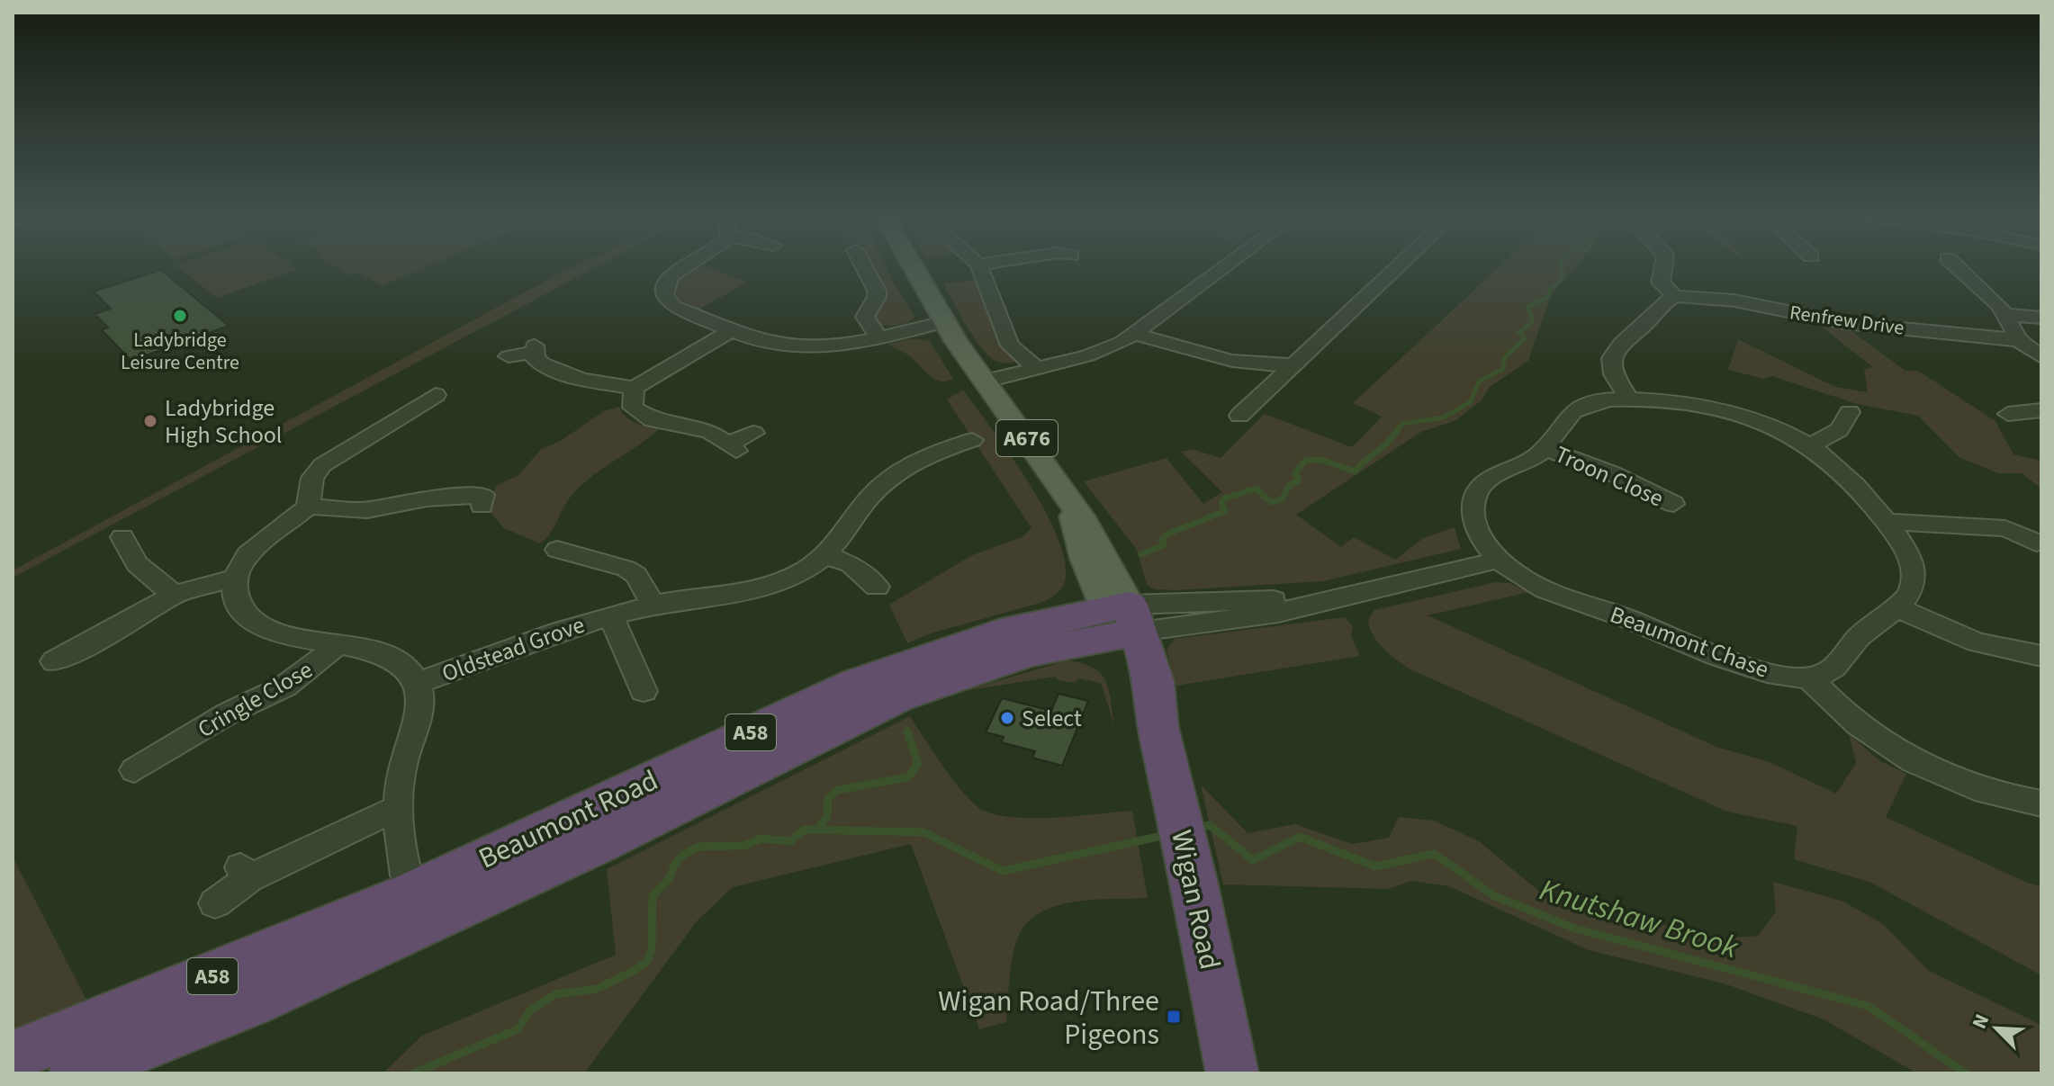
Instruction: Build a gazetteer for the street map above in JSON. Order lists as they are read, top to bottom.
{
  "streets": {
    "highway": ["A58", "Beaumont Road", "Wigan Road"],
    "main road": ["A676"],
    "street": [
      "Renfrew Drive",
      "Troon Close",
      "Beaumont Chase",
      "Oldstead Grove",
      "Cringle Close"
    ]
  },
  "crossings": [
    ["Troon Close", "Beaumont Chase"],
    ["Beaumont Road", "Wigan Road"]
  ],
  "water": ["Knutshaw Brook"],
  "places": {
    "other": ["Ladybridge Leisure Centre", "Ladybridge High School", "Select"],
    "transit": ["Wigan Road/Three Pigeons"]
  },
  "north": "top left"
}
